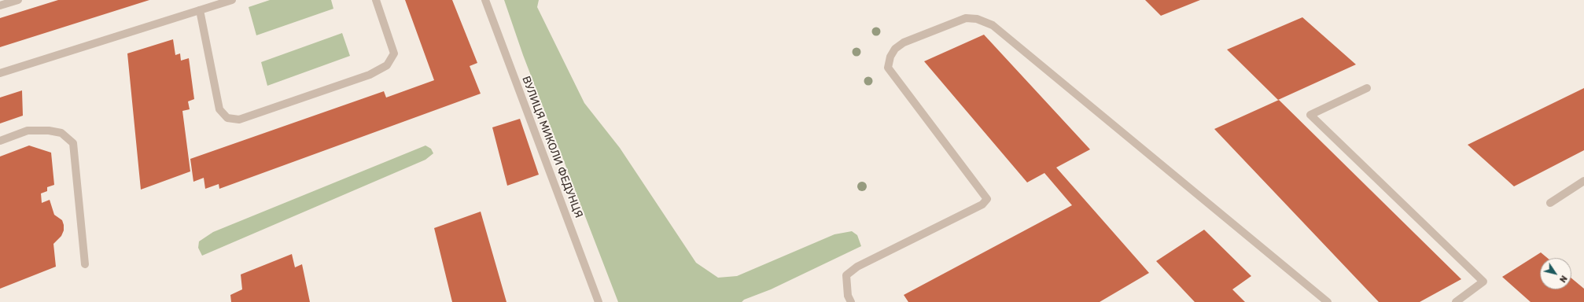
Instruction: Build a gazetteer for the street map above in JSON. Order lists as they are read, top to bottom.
{
  "streets": {
    "street": ["ВУЛИЦЯ МИКОЛИ ФЕДУНЦЯ"]
  },
  "north": "bottom right"
}
